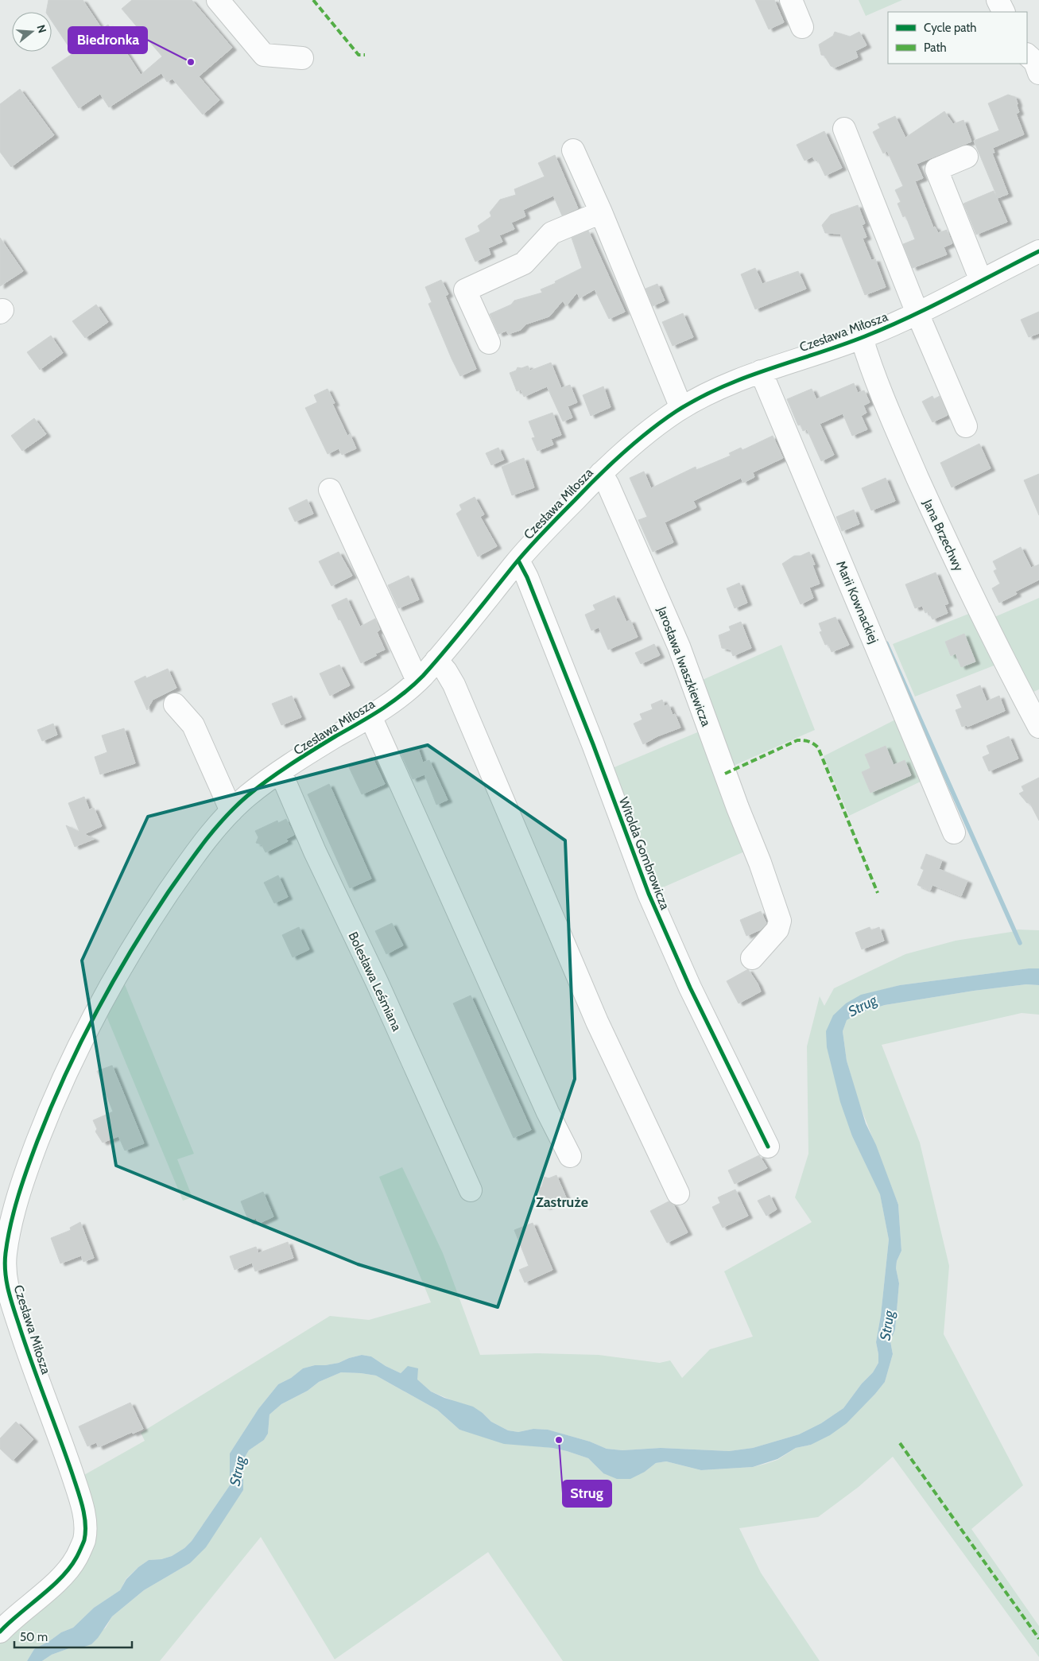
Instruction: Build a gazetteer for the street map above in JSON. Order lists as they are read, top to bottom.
{
  "streets": {
    "street": [
      "Czesława Miłosza",
      "Jana Brzechwy",
      "Marii Kownackiej",
      "Jarosława Iwaszkiewicza",
      "Witolda Gombrowicza",
      "Bolesława Leśmiana"
    ]
  },
  "crossings": [
    ["Czesława Miłosza", "Jana Brzechwy"],
    ["Czesława Miłosza", "Marii Kownackiej"],
    ["Czesława Miłosza", "Jarosława Iwaszkiewicza"],
    ["Czesława Miłosza", "Witolda Gombrowicza"],
    ["Czesława Miłosza", "Bolesława Leśmiana"]
  ],
  "districts": ["Zastruże"],
  "water": ["Strug"],
  "places": ["Biedronka", "Strug"],
  "legend": ["Cycle path", "Path"],
  "scale_bar": "50 m",
  "north": "right"
}
